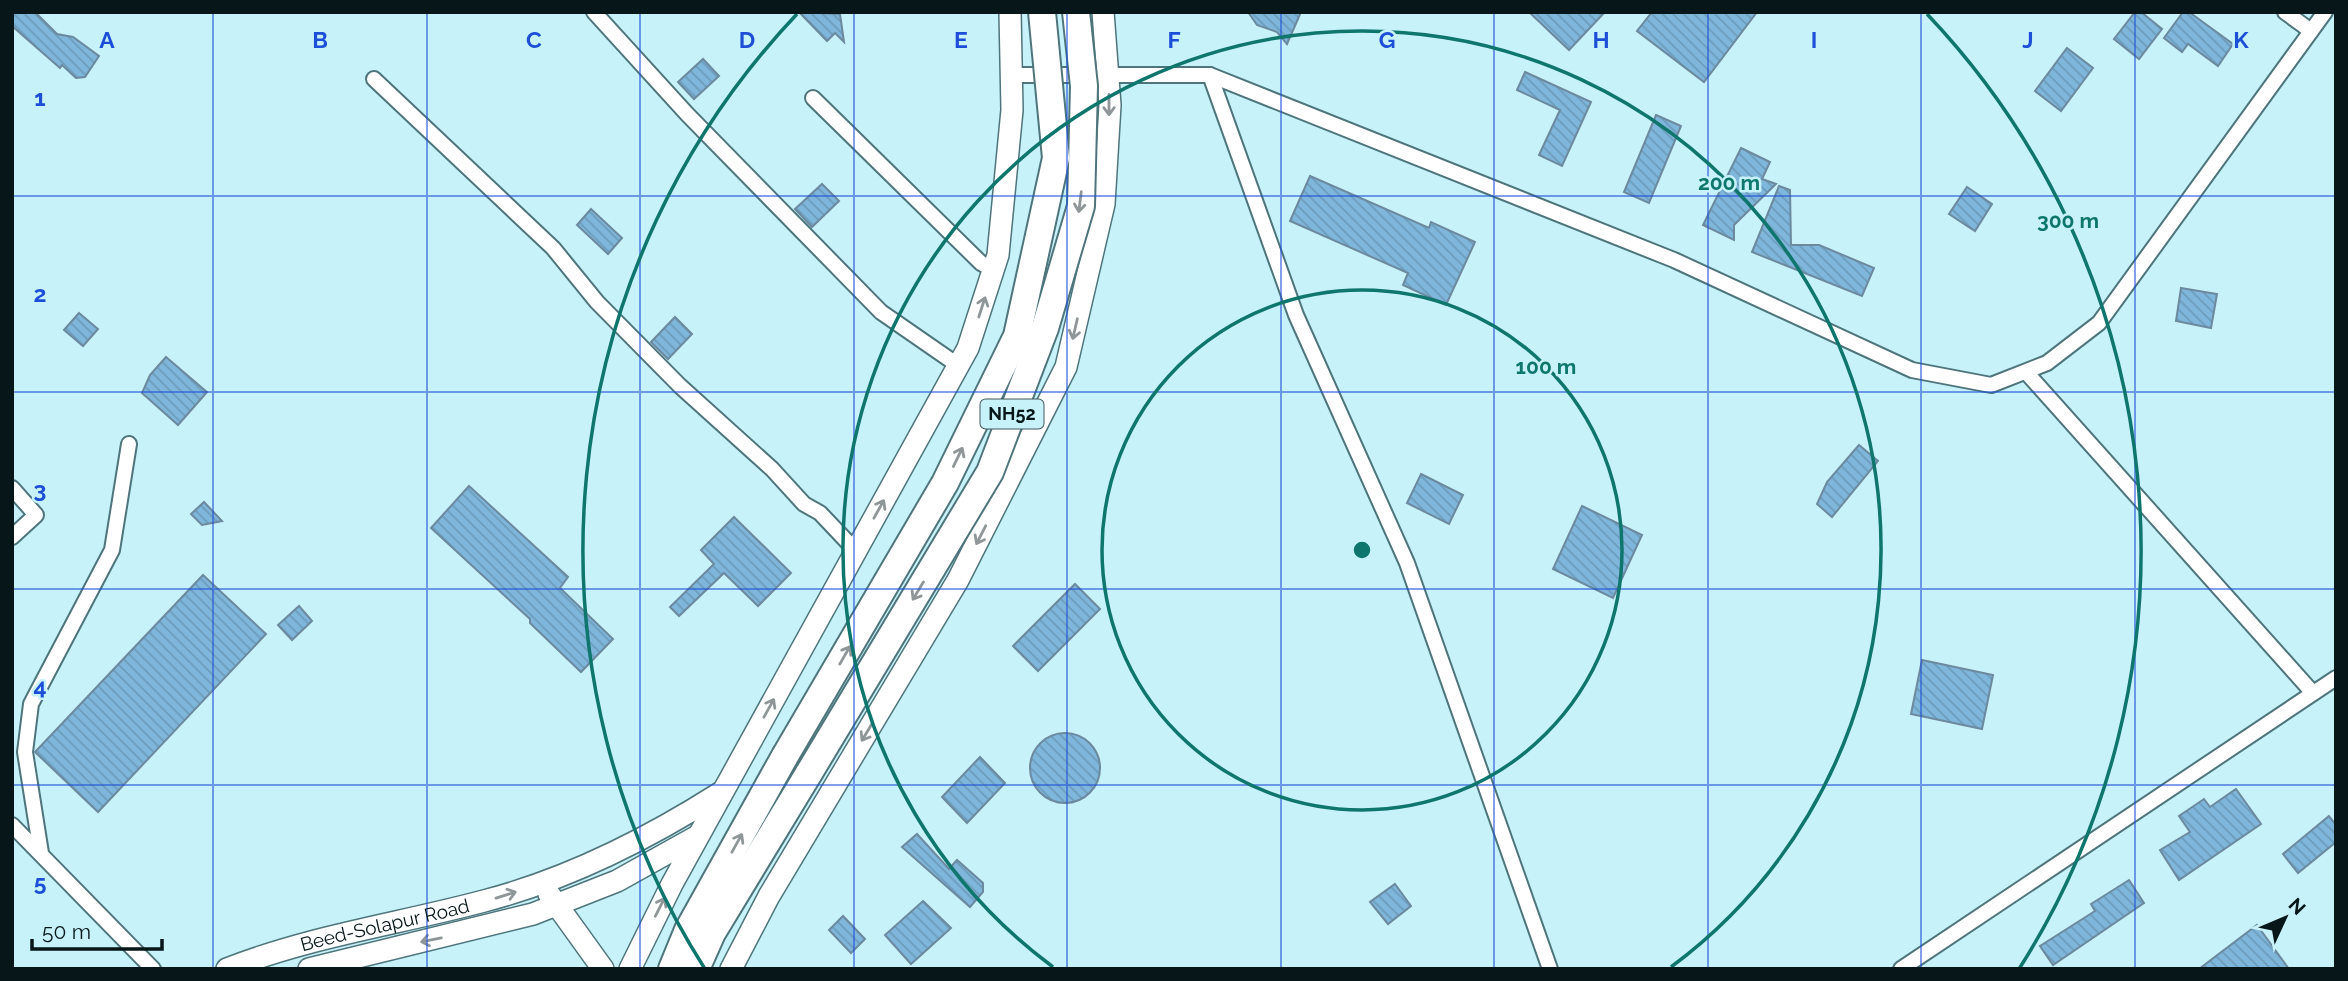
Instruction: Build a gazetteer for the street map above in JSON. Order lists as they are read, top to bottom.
{
  "streets": {
    "highway": ["NH52"],
    "street": ["Beed-Solapur Road"]
  },
  "scale_bar": "50 m",
  "north": "top right",
  "grid": {
    "columns": [
      "A",
      "B",
      "C",
      "D",
      "E",
      "F",
      "G",
      "H",
      "I",
      "J",
      "K"
    ],
    "rows": [
      "1",
      "2",
      "3",
      "4",
      "5"
    ]
  },
  "rings": ["200 m", "300 m", "100 m"]
}
